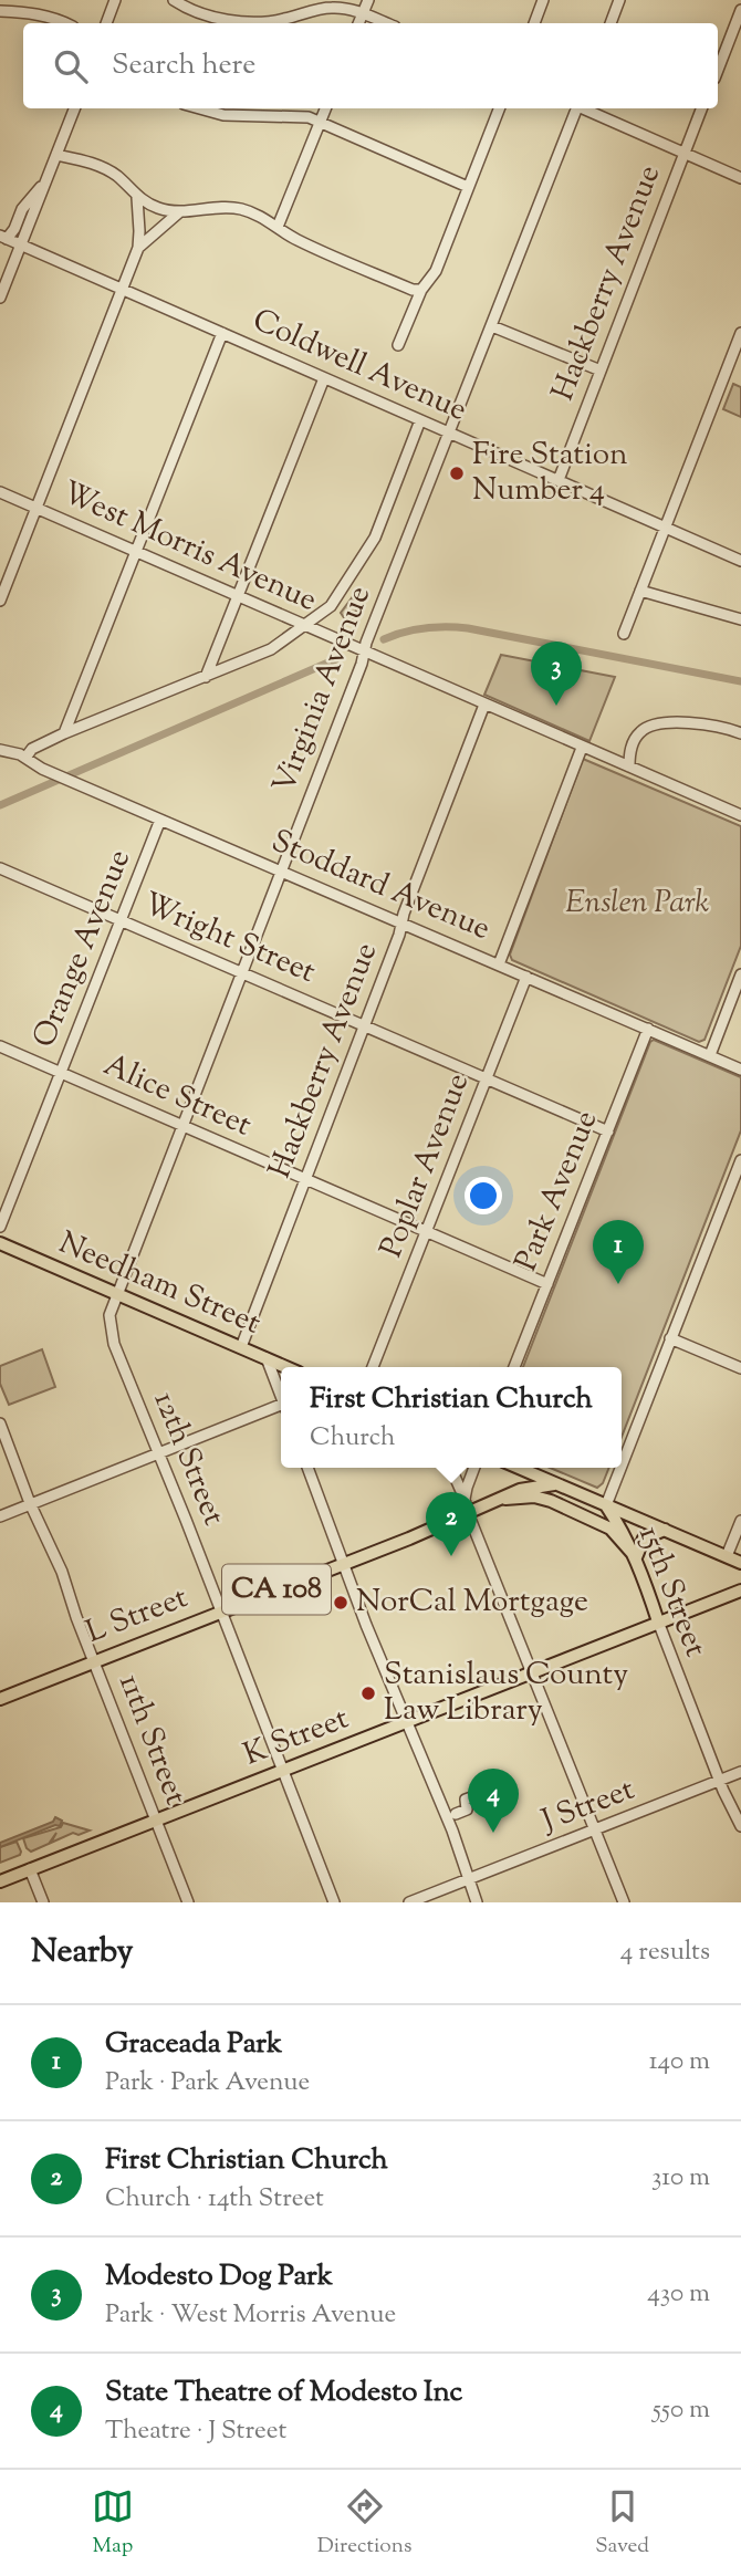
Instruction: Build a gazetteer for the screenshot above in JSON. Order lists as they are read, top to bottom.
{
  "streets": {
    "main road": [
      "Needham Street",
      "CA 108",
      "15th Street",
      "L Street",
      "K Street"
    ],
    "street": [
      "Hackberry Avenue",
      "Coldwell Avenue",
      "West Morris Avenue",
      "Virginia Avenue",
      "Stoddard Avenue",
      "Wright Street",
      "Orange Avenue",
      "Alice Street",
      "Poplar Avenue",
      "Park Avenue",
      "12th Street",
      "11th Street",
      "J Street"
    ]
  },
  "crossings": [
    ["Hackberry Avenue", "Coldwell Avenue"],
    ["Hackberry Avenue", "West Morris Avenue"],
    ["Hackberry Avenue", "Stoddard Avenue"],
    ["Hackberry Avenue", "Wright Street"],
    ["Hackberry Avenue", "Alice Street"],
    ["Hackberry Avenue", "Needham Street"],
    ["Coldwell Avenue", "Virginia Avenue"],
    ["West Morris Avenue", "Virginia Avenue"],
    ["Virginia Avenue", "Stoddard Avenue"],
    ["Virginia Avenue", "Wright Street"],
    ["Virginia Avenue", "Alice Street"],
    ["Virginia Avenue", "Needham Street"],
    ["Virginia Avenue", "12th Street"],
    ["Stoddard Avenue", "Orange Avenue"],
    ["Stoddard Avenue", "Poplar Avenue"],
    ["Stoddard Avenue", "Park Avenue"],
    ["Wright Street", "Orange Avenue"],
    ["Wright Street", "Poplar Avenue"],
    ["Wright Street", "Park Avenue"],
    ["Orange Avenue", "Alice Street"],
    ["Alice Street", "Poplar Avenue"],
    ["Alice Street", "Park Avenue"],
    ["Needham Street", "12th Street"],
    ["12th Street", "L Street"],
    ["12th Street", "K Street"],
    ["15th Street", "K Street"],
    ["15th Street", "J Street"],
    ["L Street", "11th Street"],
    ["K Street", "11th Street"]
  ],
  "parks": ["Enslen Park"],
  "places": ["Fire Station Number 4", "NorCal Mortgage", "Stanislaus County Law Library"],
  "page": {
    "search": "Search here",
    "pins": [
      "3",
      "1",
      "2",
      "4"
    ],
    "popup": ["First Christian Church", "Church"],
    "heading": ["Nearby", "4 results"],
    "list": [
      {
        "mark": "1",
        "name": "Graceada Park",
        "note": "Park · Park Avenue",
        "value": "140 m"
      },
      {
        "mark": "2",
        "name": "First Christian Church",
        "note": "Church · 14th Street",
        "value": "310 m"
      },
      {
        "mark": "3",
        "name": "Modesto Dog Park",
        "note": "Park · West Morris Avenue",
        "value": "430 m"
      },
      {
        "mark": "4",
        "name": "State Theatre of Modesto Inc",
        "note": "Theatre · J Street",
        "value": "550 m"
      }
    ],
    "nav": ["Map", "Directions", "Saved"]
  }
}
